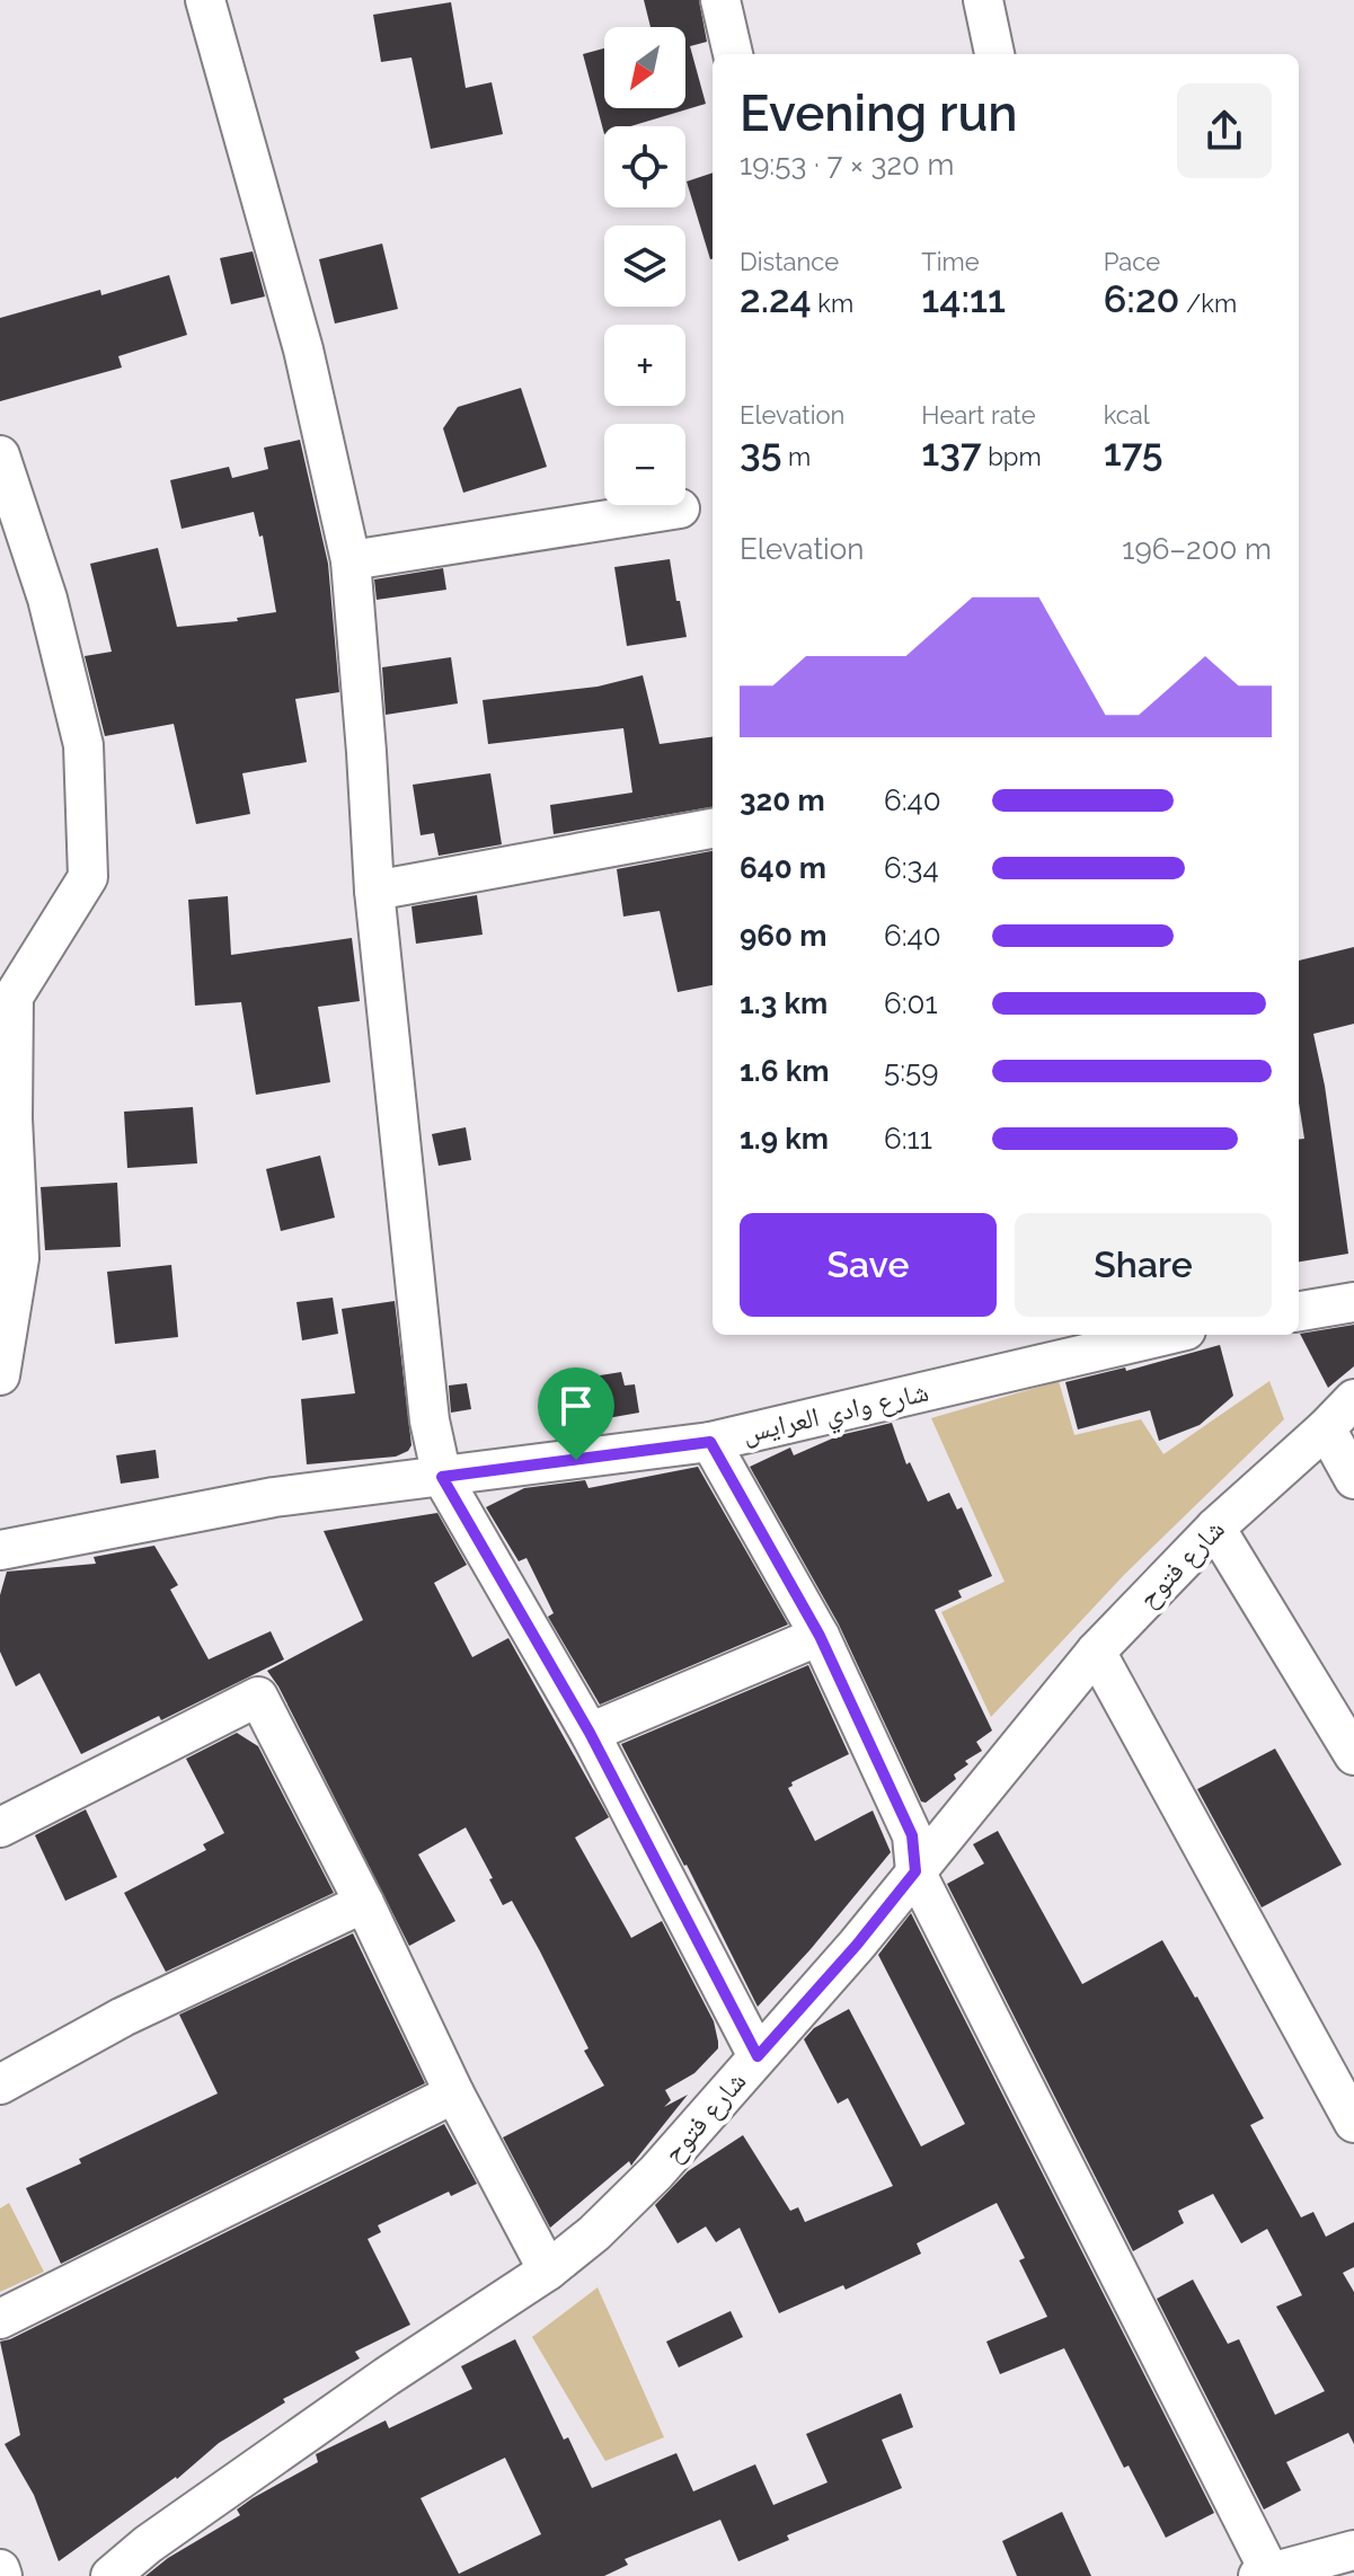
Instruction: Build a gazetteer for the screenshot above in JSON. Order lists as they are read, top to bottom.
{
  "streets": {
    "street": ["شارع وادي العرايس", "شارع فتوح"]
  },
  "north": "bottom left",
  "page": {
    "map_buttons": ["+", "−"],
    "heading": ["Evening run", "19:53 · 7 × 320 m"],
    "stats": [
      ["Distance", "2.24 km"],
      ["Time", "14:11"],
      ["Pace", "6:20 /km"],
      ["Elevation", "35 m"],
      ["Heart rate", "137 bpm"],
      ["kcal", "175"]
    ],
    "chart": ["Elevation", "196–200 m"],
    "list": [
      {
        "name": "320 m",
        "note": "6:40"
      },
      {
        "name": "640 m",
        "note": "6:34"
      },
      {
        "name": "960 m",
        "note": "6:40"
      },
      {
        "name": "1.3 km",
        "note": "6:01"
      },
      {
        "name": "1.6 km",
        "note": "5:59"
      },
      {
        "name": "1.9 km",
        "note": "6:11"
      }
    ],
    "buttons": ["Save", "Share"]
  }
}
